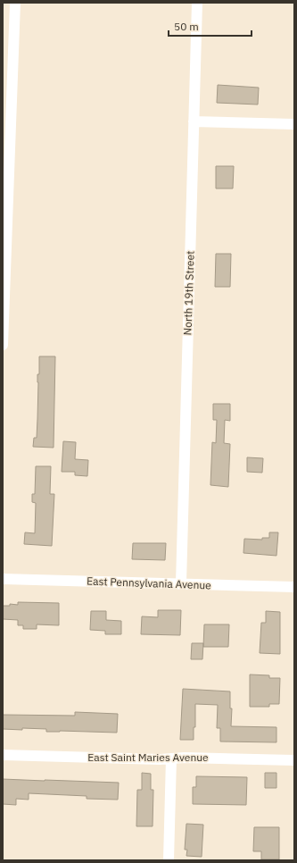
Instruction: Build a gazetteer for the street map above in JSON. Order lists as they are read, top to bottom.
{
  "streets": {
    "street": ["North 19th Street", "East Pennsylvania Avenue", "East Saint Maries Avenue"]
  },
  "crossings": [
    ["North 19th Street", "East Pennsylvania Avenue"]
  ],
  "scale_bar": "50 m"
}
